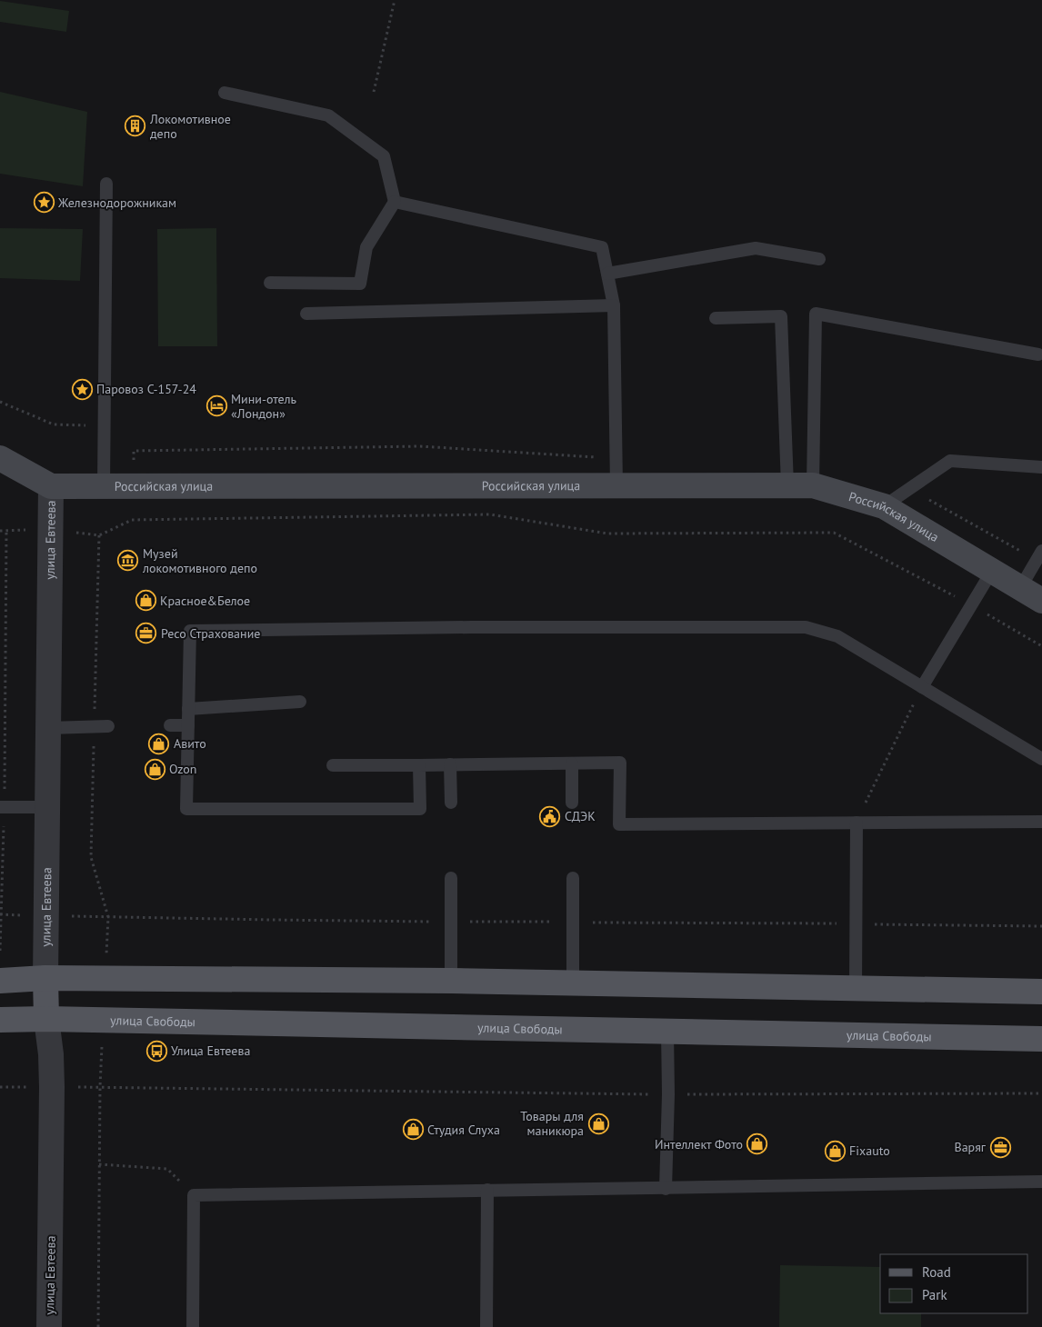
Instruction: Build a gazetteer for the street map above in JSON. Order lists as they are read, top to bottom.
{
  "streets": {
    "main road": ["Российская улица", "улица Евтеева", "улица Свободы"]
  },
  "crossings": [
    ["Российская улица", "улица Евтеева"],
    ["улица Евтеева", "улица Свободы"]
  ],
  "places": {
    "building": ["Локомотивное депо"],
    "place": ["Железнодорожникам", "Паровоз С-157-24"],
    "hotel": ["Мини-отель «Лондон»"],
    "museum": ["Музей локомотивного депо"],
    "shop": [
      "Красное&Белое",
      "Авито",
      "Ozon",
      "Товары для маникюра",
      "Студия Слуха",
      "Интеллект Фото",
      "Fixauto"
    ],
    "office": ["Ресо Страхование", "Варяг"],
    "public building": ["СДЭК"],
    "bus stop": ["Улица Евтеева"]
  },
  "legend": ["Road", "Park"]
}
